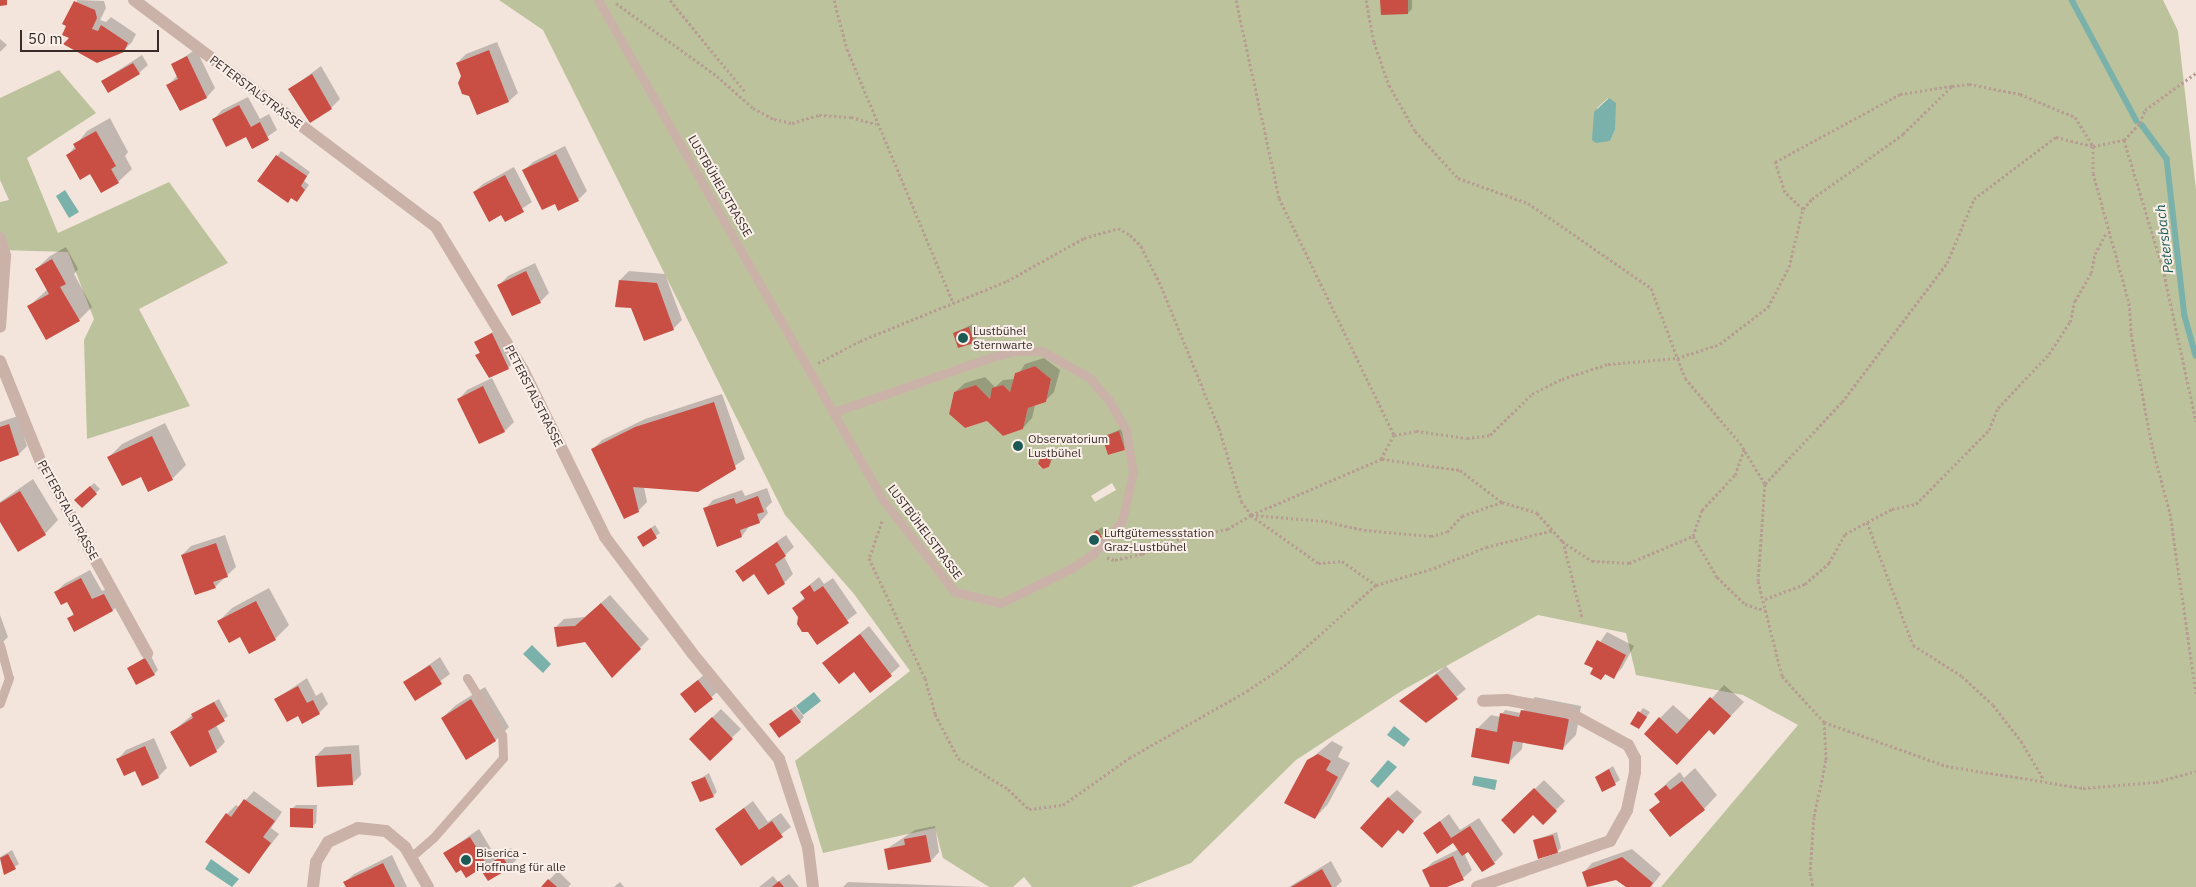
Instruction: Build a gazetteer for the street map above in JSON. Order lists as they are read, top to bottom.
{
  "streets": {
    "street": ["PETERSTALSTRASSE"],
    "lane": ["LUSTBÜHELSTRASSE"]
  },
  "water": ["Petersbach"],
  "places": [
    "Lustbühel Sternwarte",
    "Observatorium Lustbühel",
    "Luftgütemessstation Graz-Lustbühel",
    "Biserica - Hoffnung für alle"
  ],
  "scale_bar": "50 m"
}
